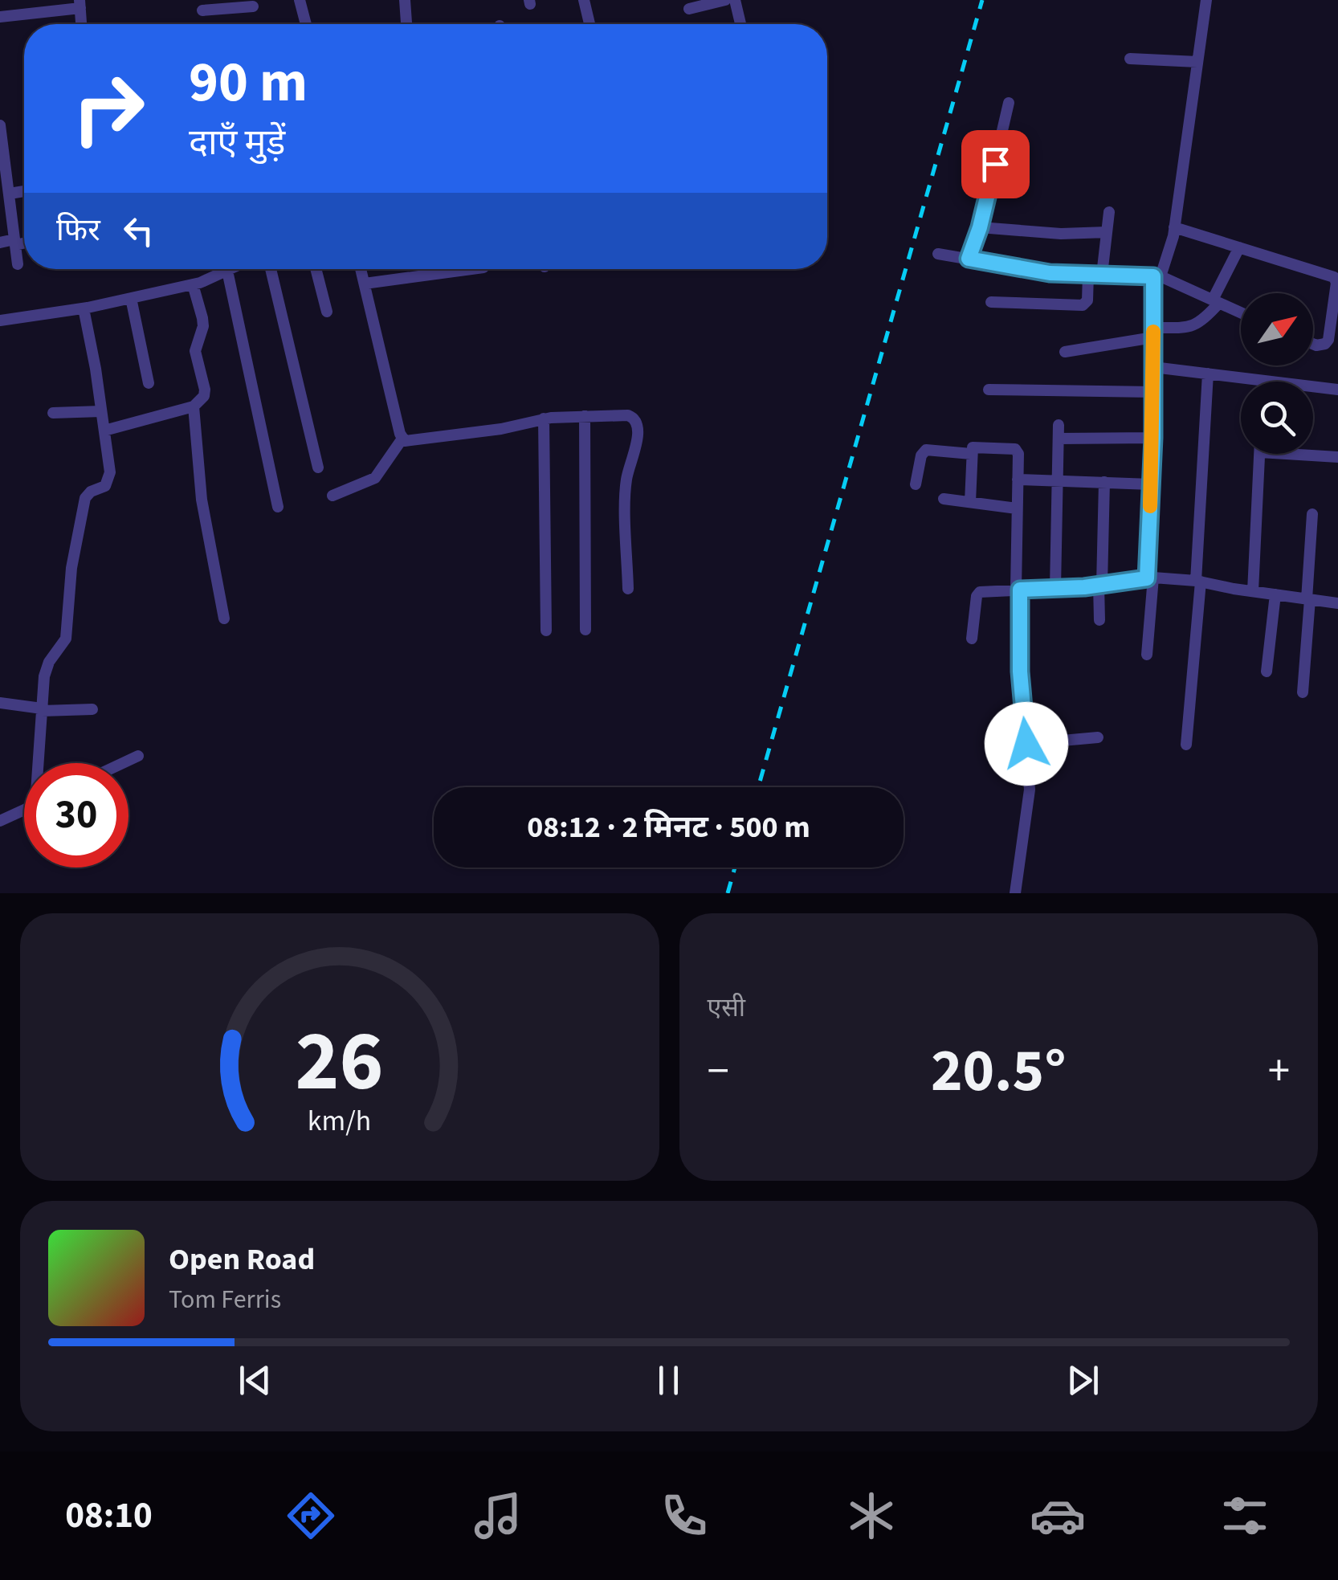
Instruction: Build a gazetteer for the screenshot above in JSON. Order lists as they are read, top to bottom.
{
  "north": "top right",
  "page": {
    "turn": ["90 m", "दाएँ मुड़ें"],
    "then": "फिर",
    "limit": "30",
    "trip": "08:12 · 2 मिनट · 500 m",
    "tile": "एसी",
    "heat": ["−", "20.5°", "+"],
    "song": ["Open Road", "Tom Ferris"],
    "tabs": "08:10",
    "gauge": ["26", "km/h"]
  }
}
